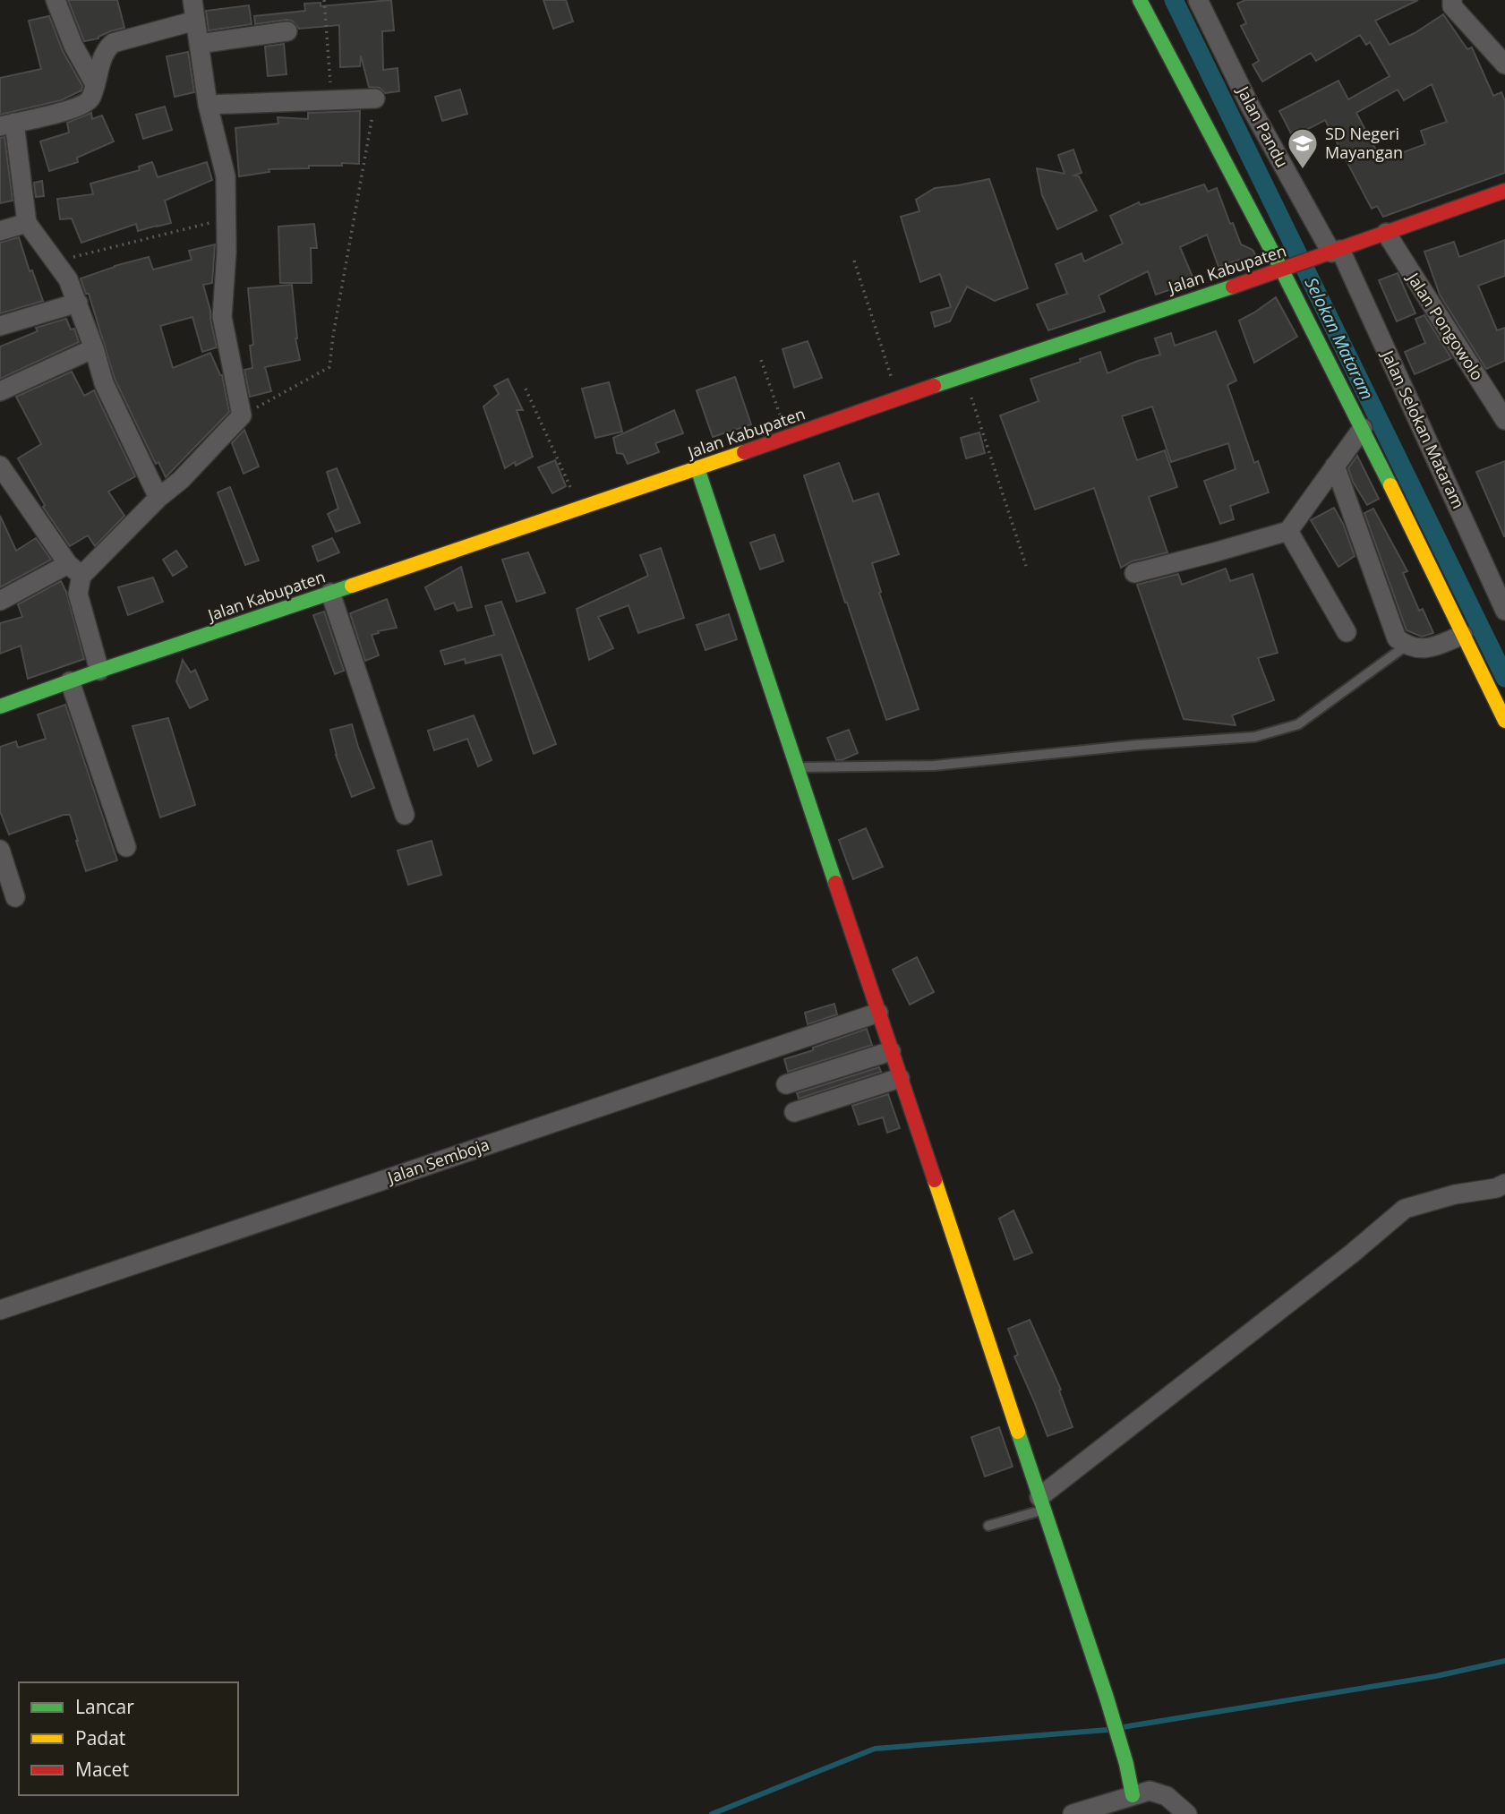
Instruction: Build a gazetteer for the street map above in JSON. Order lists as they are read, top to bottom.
{
  "streets": {
    "street": [
      "Jalan Pandu",
      "Jalan Kabupaten",
      "Jalan Pongowolo",
      "Jalan Selokan Mataram",
      "Jalan Semboja"
    ]
  },
  "crossings": [
    ["Jalan Pandu", "Jalan Kabupaten"],
    ["Jalan Pandu", "Jalan Selokan Mataram"],
    ["Jalan Kabupaten", "Jalan Pongowolo"],
    ["Jalan Kabupaten", "Jalan Selokan Mataram"]
  ],
  "water": ["Selokan Mataram"],
  "places": {
    "school or university": ["SD Negeri Mayangan"]
  },
  "legend": ["Lancar", "Padat", "Macet"]
}
